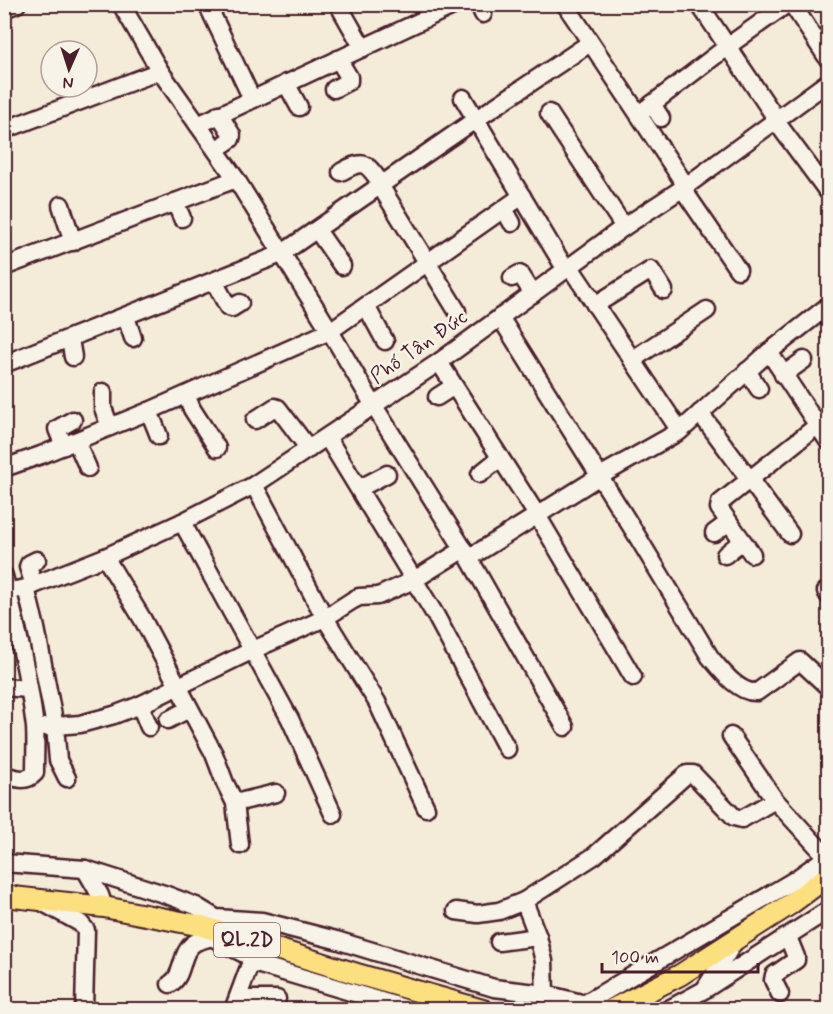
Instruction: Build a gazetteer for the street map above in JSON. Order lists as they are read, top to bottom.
{
  "streets": {
    "main road": ["QL.2D"],
    "street": ["Phố Tân Đức"]
  },
  "scale_bar": "100 m",
  "north": "bottom"
}
